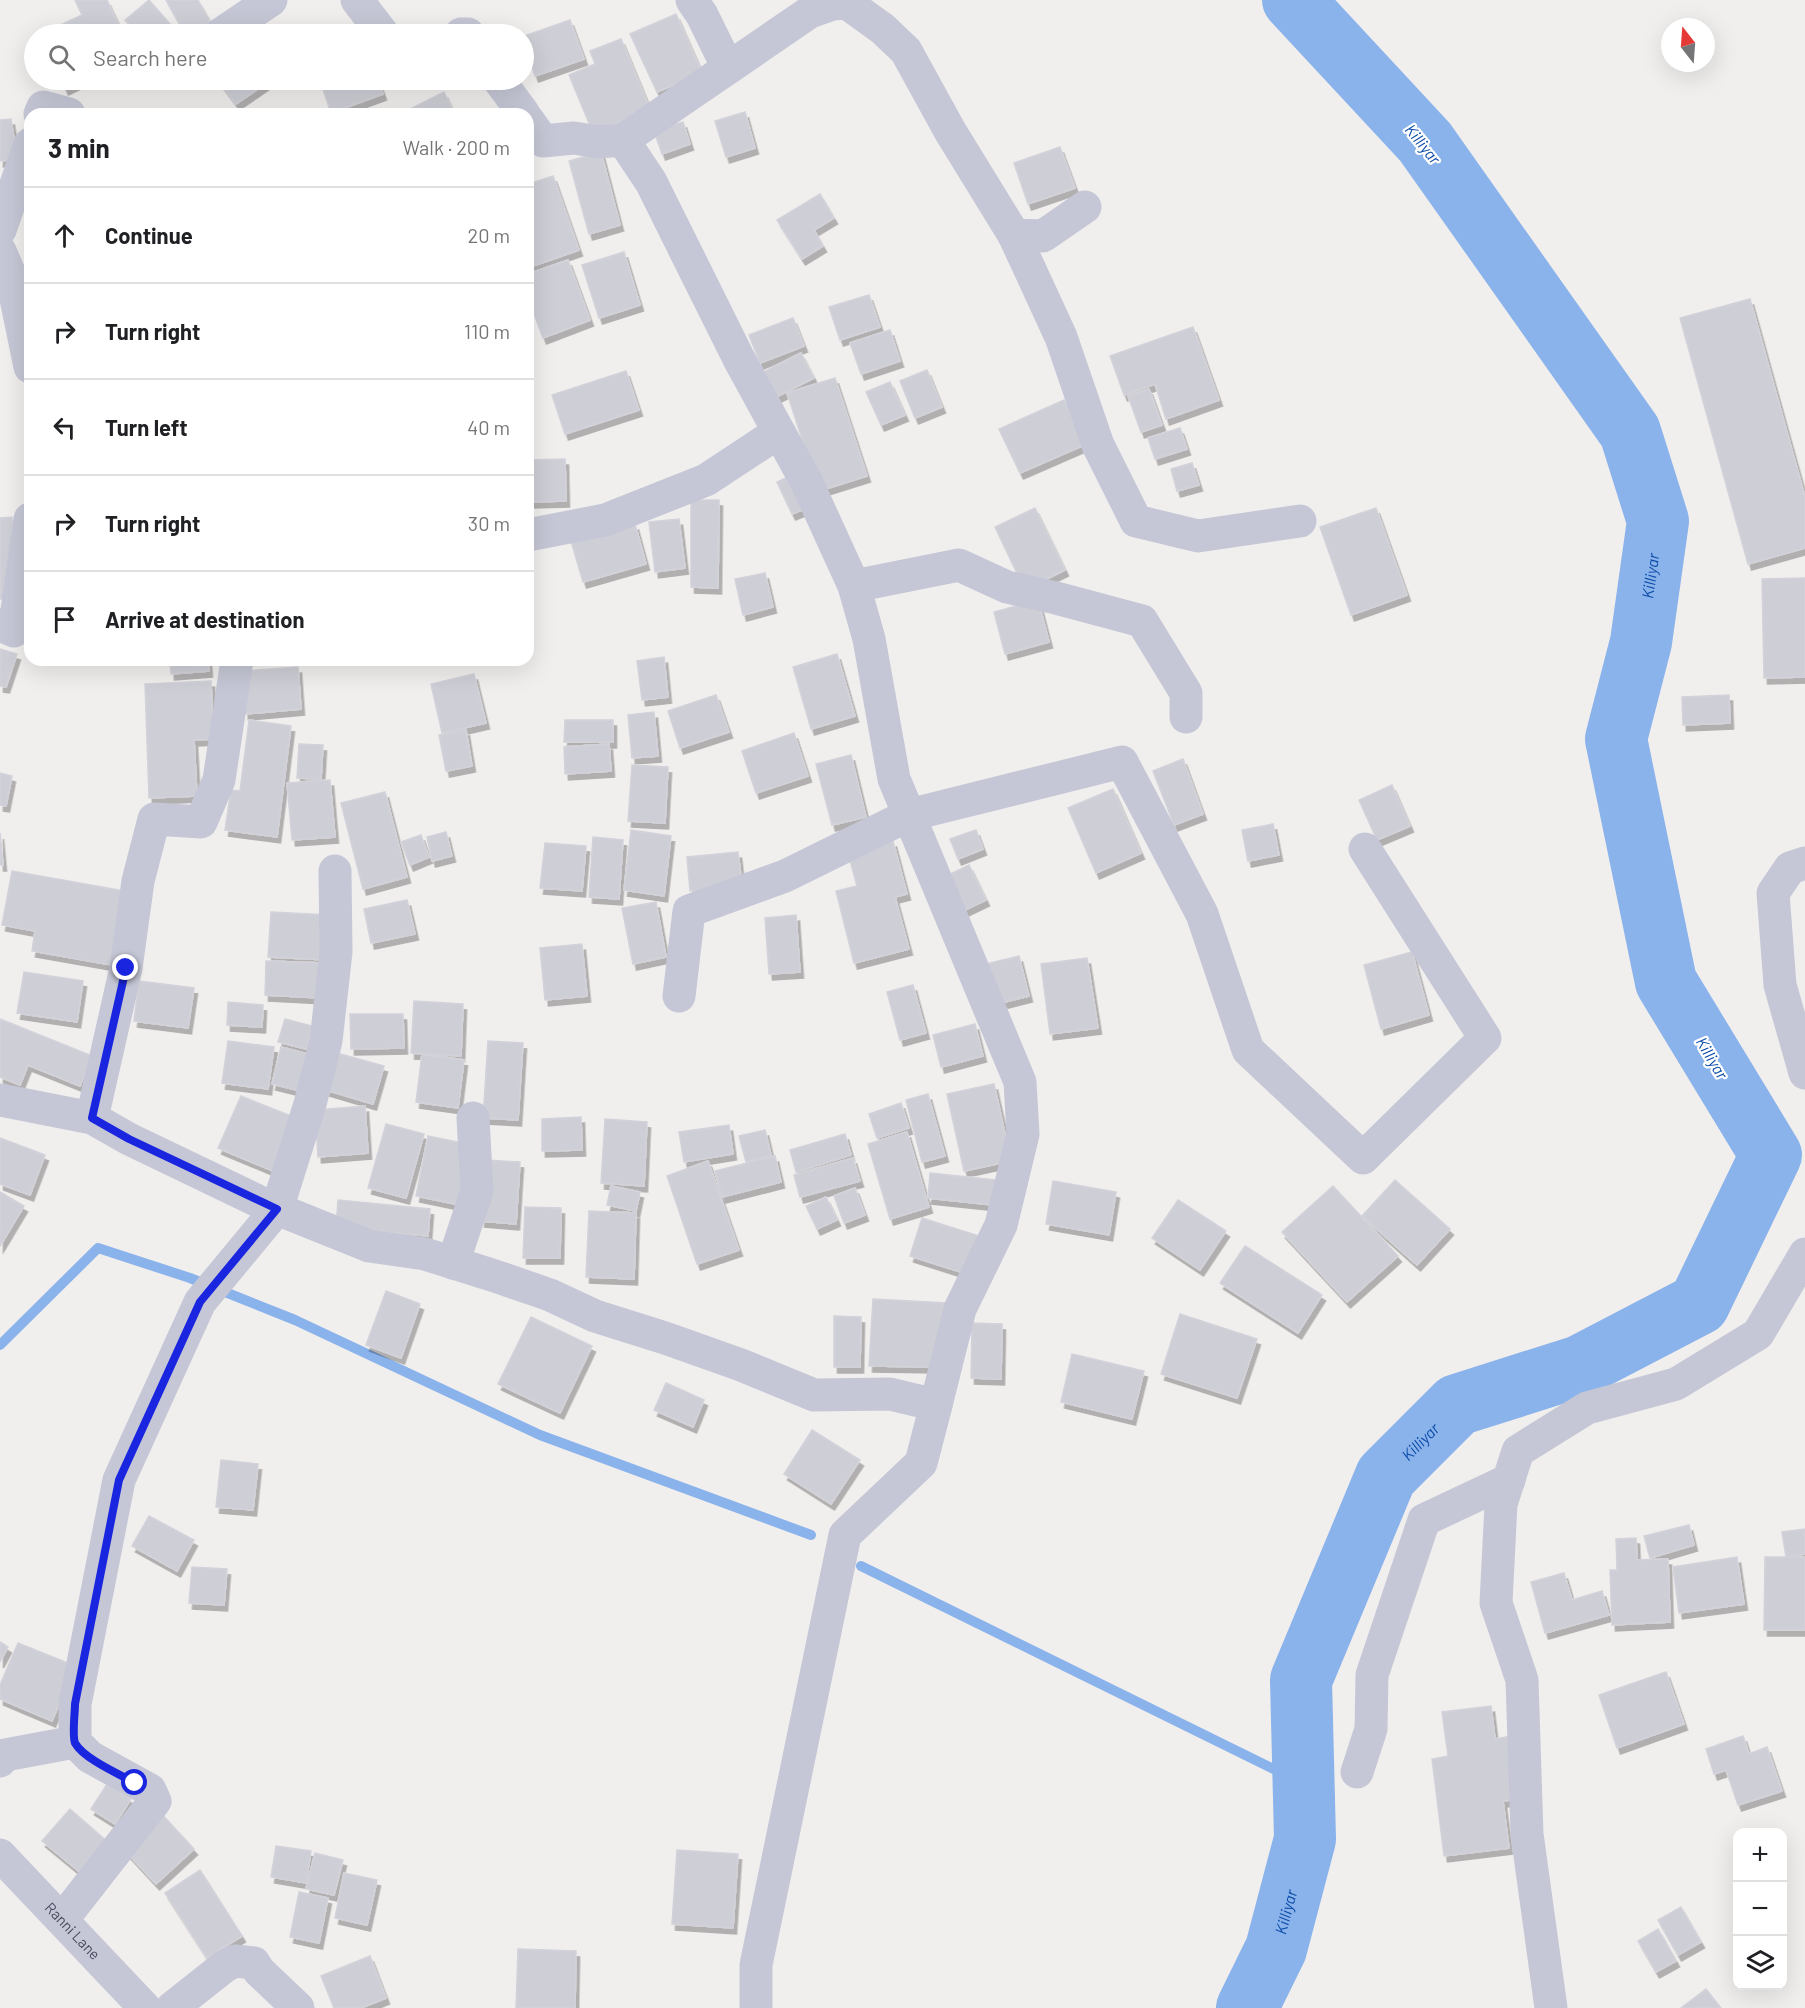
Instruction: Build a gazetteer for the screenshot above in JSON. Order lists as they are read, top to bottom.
{
  "streets": {
    "street": ["Ranni Lane"]
  },
  "water": ["Killiyar"],
  "north": "top",
  "page": {
    "search": "Search here",
    "heading": ["3 min", "Walk · 200 m"],
    "list": [
      ["Continue", "20 m"],
      ["Turn right", "110 m"],
      ["Turn left", "40 m"],
      ["Turn right", "30 m"],
      "Arrive at destination"
    ],
    "map_buttons": ["+", "−"]
  }
}
